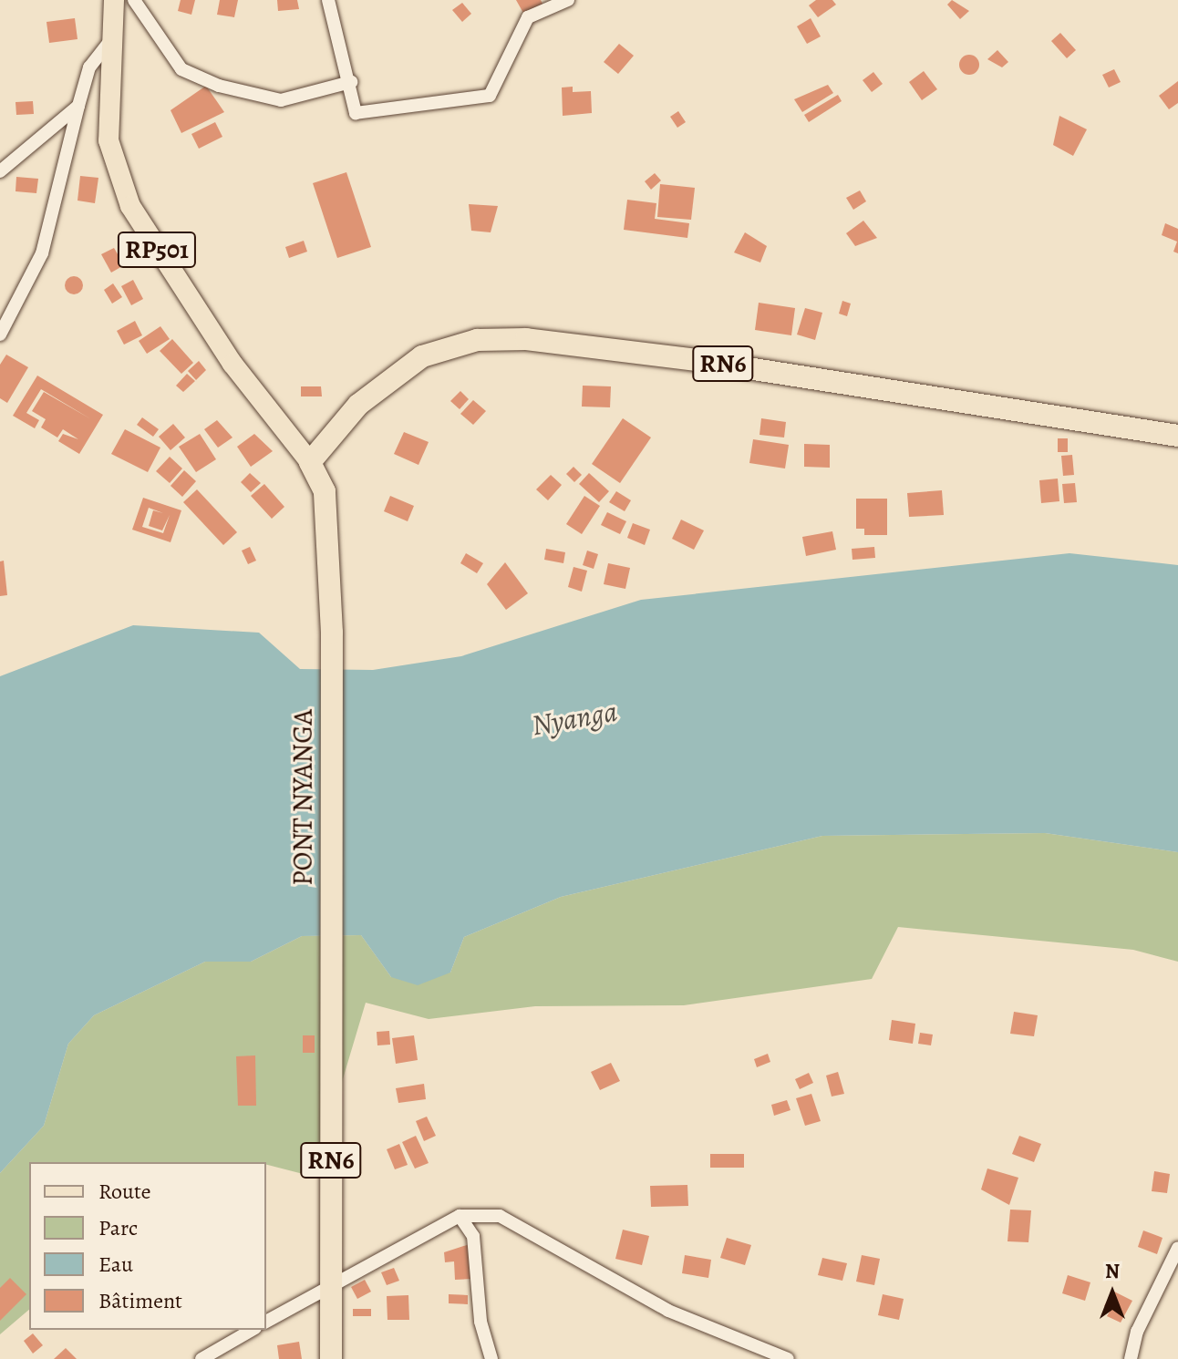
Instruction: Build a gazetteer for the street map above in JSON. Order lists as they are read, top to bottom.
{
  "streets": {
    "highway": ["RN6", "PONT NYANGA"],
    "main road": ["RP501"]
  },
  "crossings": [
    ["RP501", "RN6"],
    ["RP501", "PONT NYANGA"],
    ["RN6", "PONT NYANGA"]
  ],
  "water": ["Nyanga"],
  "legend": [
    "Route",
    "Parc",
    "Eau",
    "Bâtiment"
  ],
  "north": "top"
}
